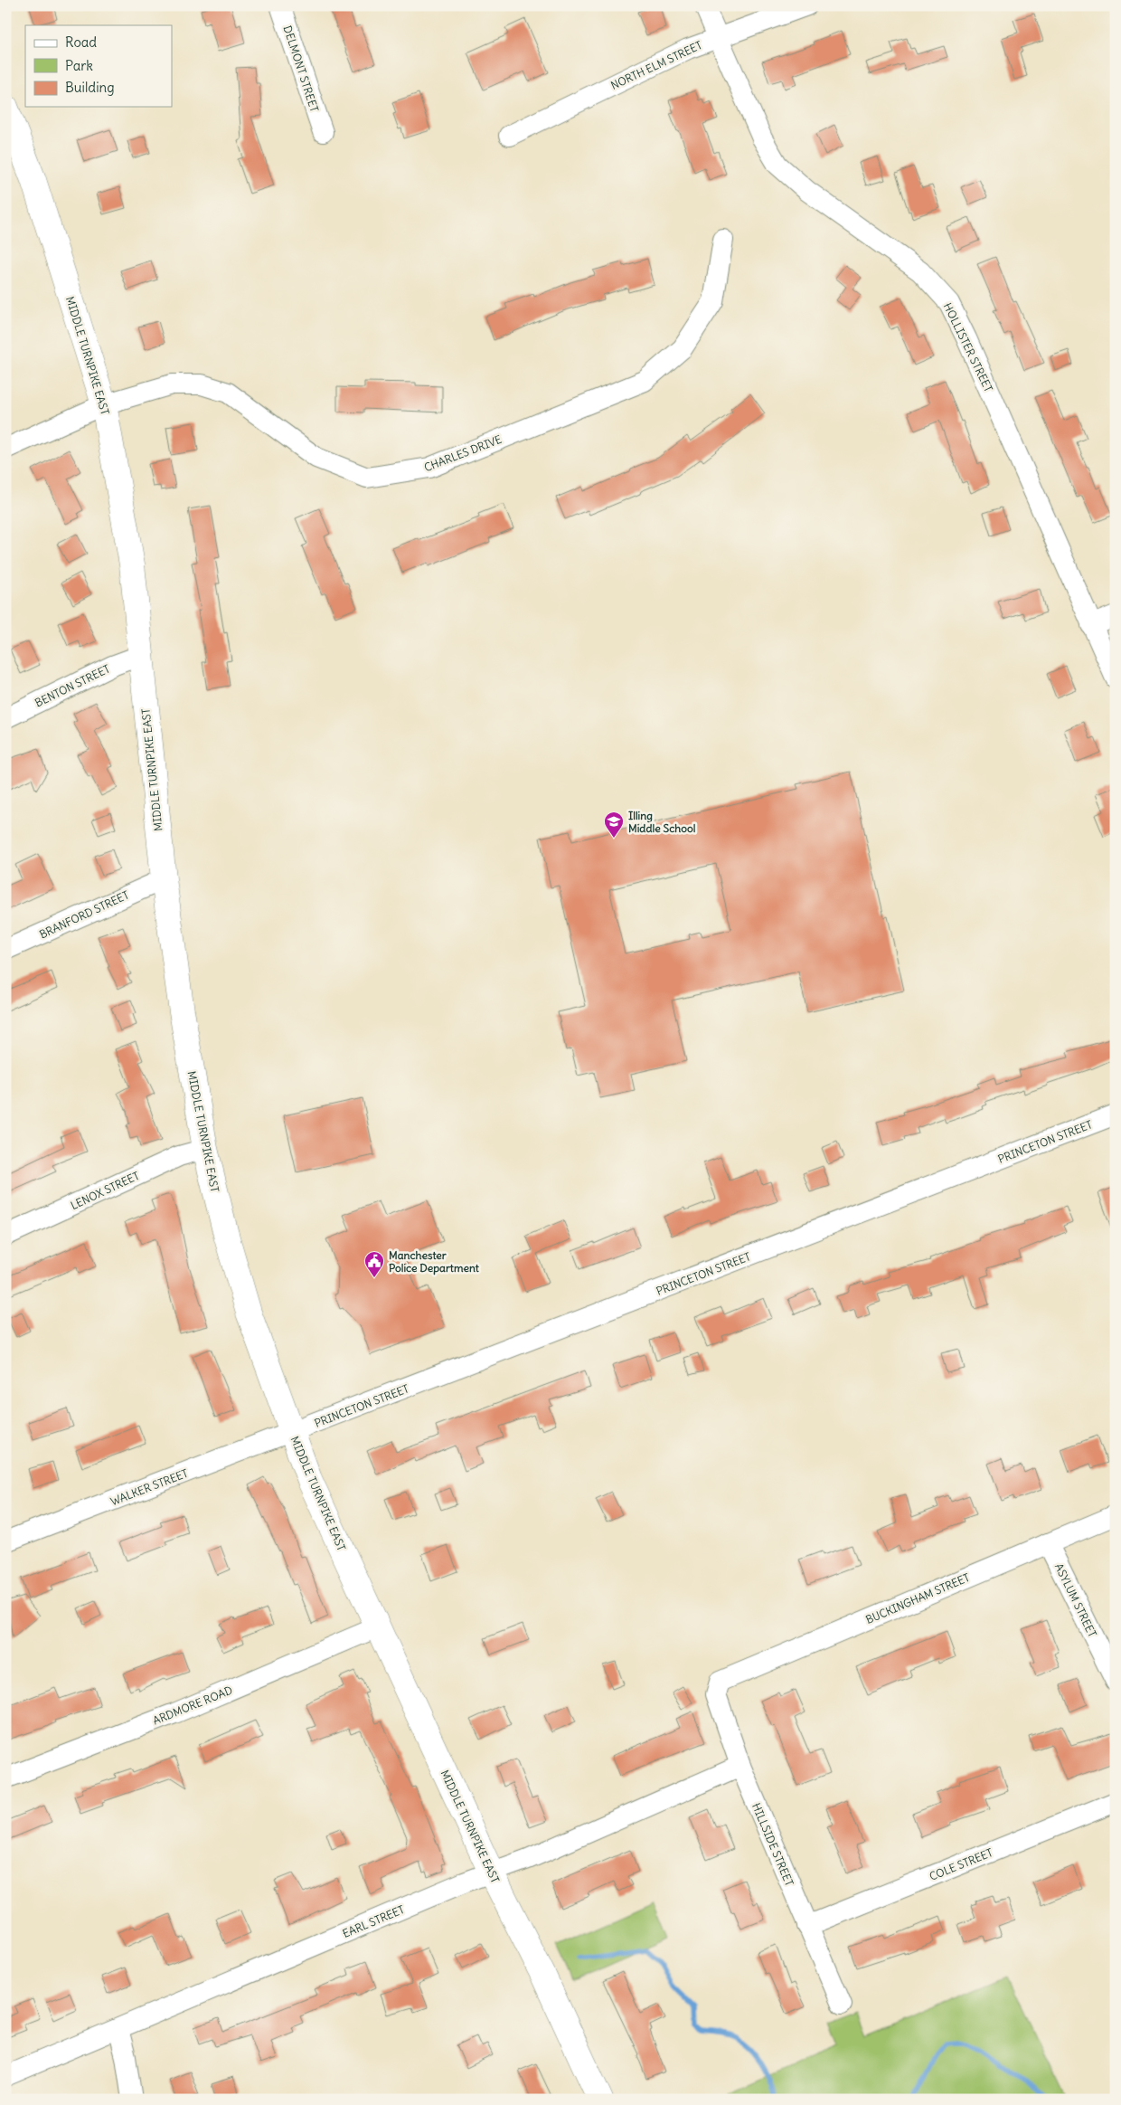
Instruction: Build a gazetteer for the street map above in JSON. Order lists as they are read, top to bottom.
{
  "streets": {
    "main road": ["MIDDLE TURNPIKE EAST"],
    "street": [
      "NORTH ELM STREET",
      "DELMONT STREET",
      "HOLLISTER STREET",
      "CHARLES DRIVE",
      "BENTON STREET",
      "BRANFORD STREET",
      "PRINCETON STREET",
      "LENOX STREET",
      "WALKER STREET",
      "BUCKINGHAM STREET",
      "ASYLUM STREET",
      "ARDMORE ROAD",
      "HILLSIDE STREET",
      "COLE STREET",
      "EARL STREET"
    ]
  },
  "crossings": [
    ["NORTH ELM STREET", "HOLLISTER STREET"],
    ["MIDDLE TURNPIKE EAST", "CHARLES DRIVE"],
    ["MIDDLE TURNPIKE EAST", "BENTON STREET"],
    ["MIDDLE TURNPIKE EAST", "BRANFORD STREET"],
    ["MIDDLE TURNPIKE EAST", "PRINCETON STREET"],
    ["MIDDLE TURNPIKE EAST", "LENOX STREET"],
    ["MIDDLE TURNPIKE EAST", "WALKER STREET"],
    ["MIDDLE TURNPIKE EAST", "ARDMORE ROAD"],
    ["MIDDLE TURNPIKE EAST", "EARL STREET"],
    ["PRINCETON STREET", "WALKER STREET"],
    ["BUCKINGHAM STREET", "ASYLUM STREET"],
    ["BUCKINGHAM STREET", "HILLSIDE STREET"],
    ["HILLSIDE STREET", "COLE STREET"],
    ["HILLSIDE STREET", "EARL STREET"]
  ],
  "places": {
    "school or university": ["Illing Middle School"],
    "public building": ["Manchester Police Department"]
  },
  "legend": ["Road", "Park", "Building"]
}
